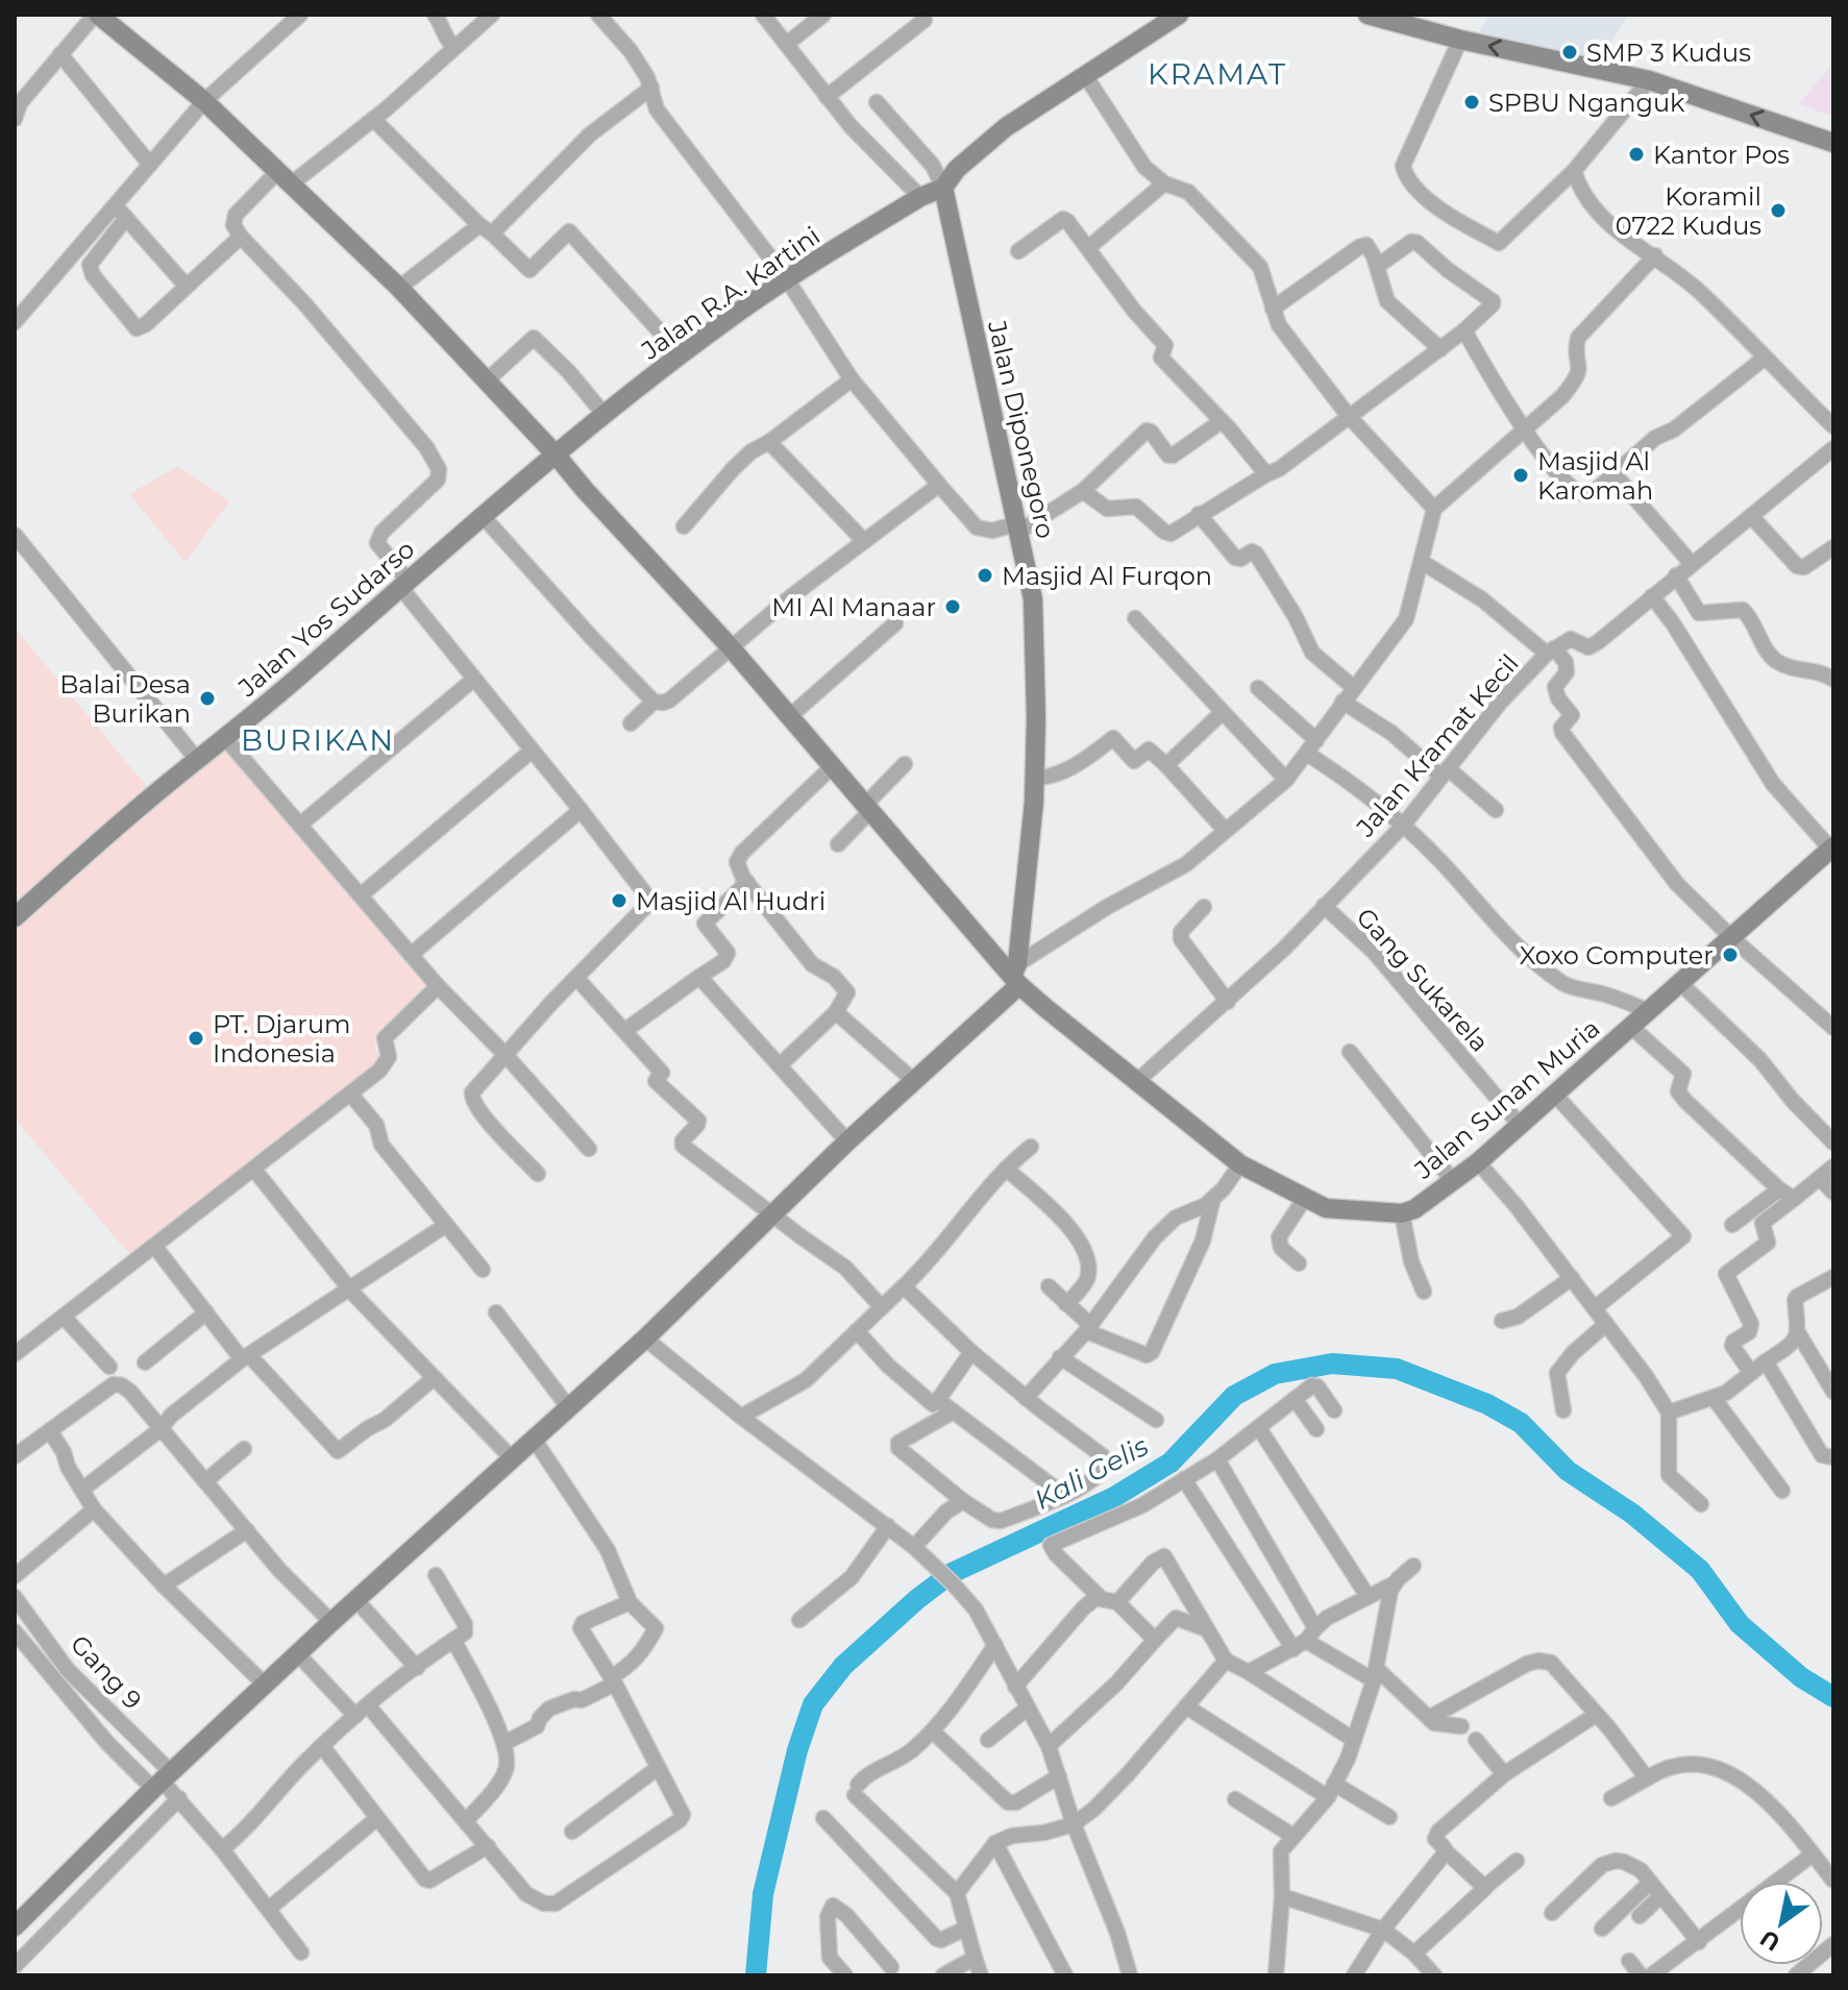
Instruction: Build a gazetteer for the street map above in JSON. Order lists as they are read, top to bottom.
{
  "streets": {
    "main road": [
      "Jalan R.A. Kartini",
      "Jalan Diponegoro",
      "Jalan Yos Sudarso",
      "Jalan Sunan Muria"
    ],
    "street": ["Jalan Kramat Kecil", "Gang Sukarela", "Gang 9"]
  },
  "crossings": [
    ["Jalan R.A. Kartini", "Jalan Diponegoro"],
    ["Jalan R.A. Kartini", "Jalan Yos Sudarso"],
    ["Jalan Kramat Kecil", "Gang Sukarela"],
    ["Gang Sukarela", "Jalan Sunan Muria"]
  ],
  "districts": ["KRAMAT", "BURIKAN"],
  "water": ["Kali Gelis"],
  "places": [
    "SMP 3 Kudus",
    "SPBU Nganguk",
    "Kantor Pos",
    "Koramil 0722 Kudus",
    "Masjid Al Karomah",
    "Masjid Al Furqon",
    "MI Al Manaar",
    "Balai Desa Burikan",
    "Masjid Al Hudri",
    "Xoxo Computer",
    "PT. Djarum Indonesia"
  ],
  "north": "bottom left"
}
